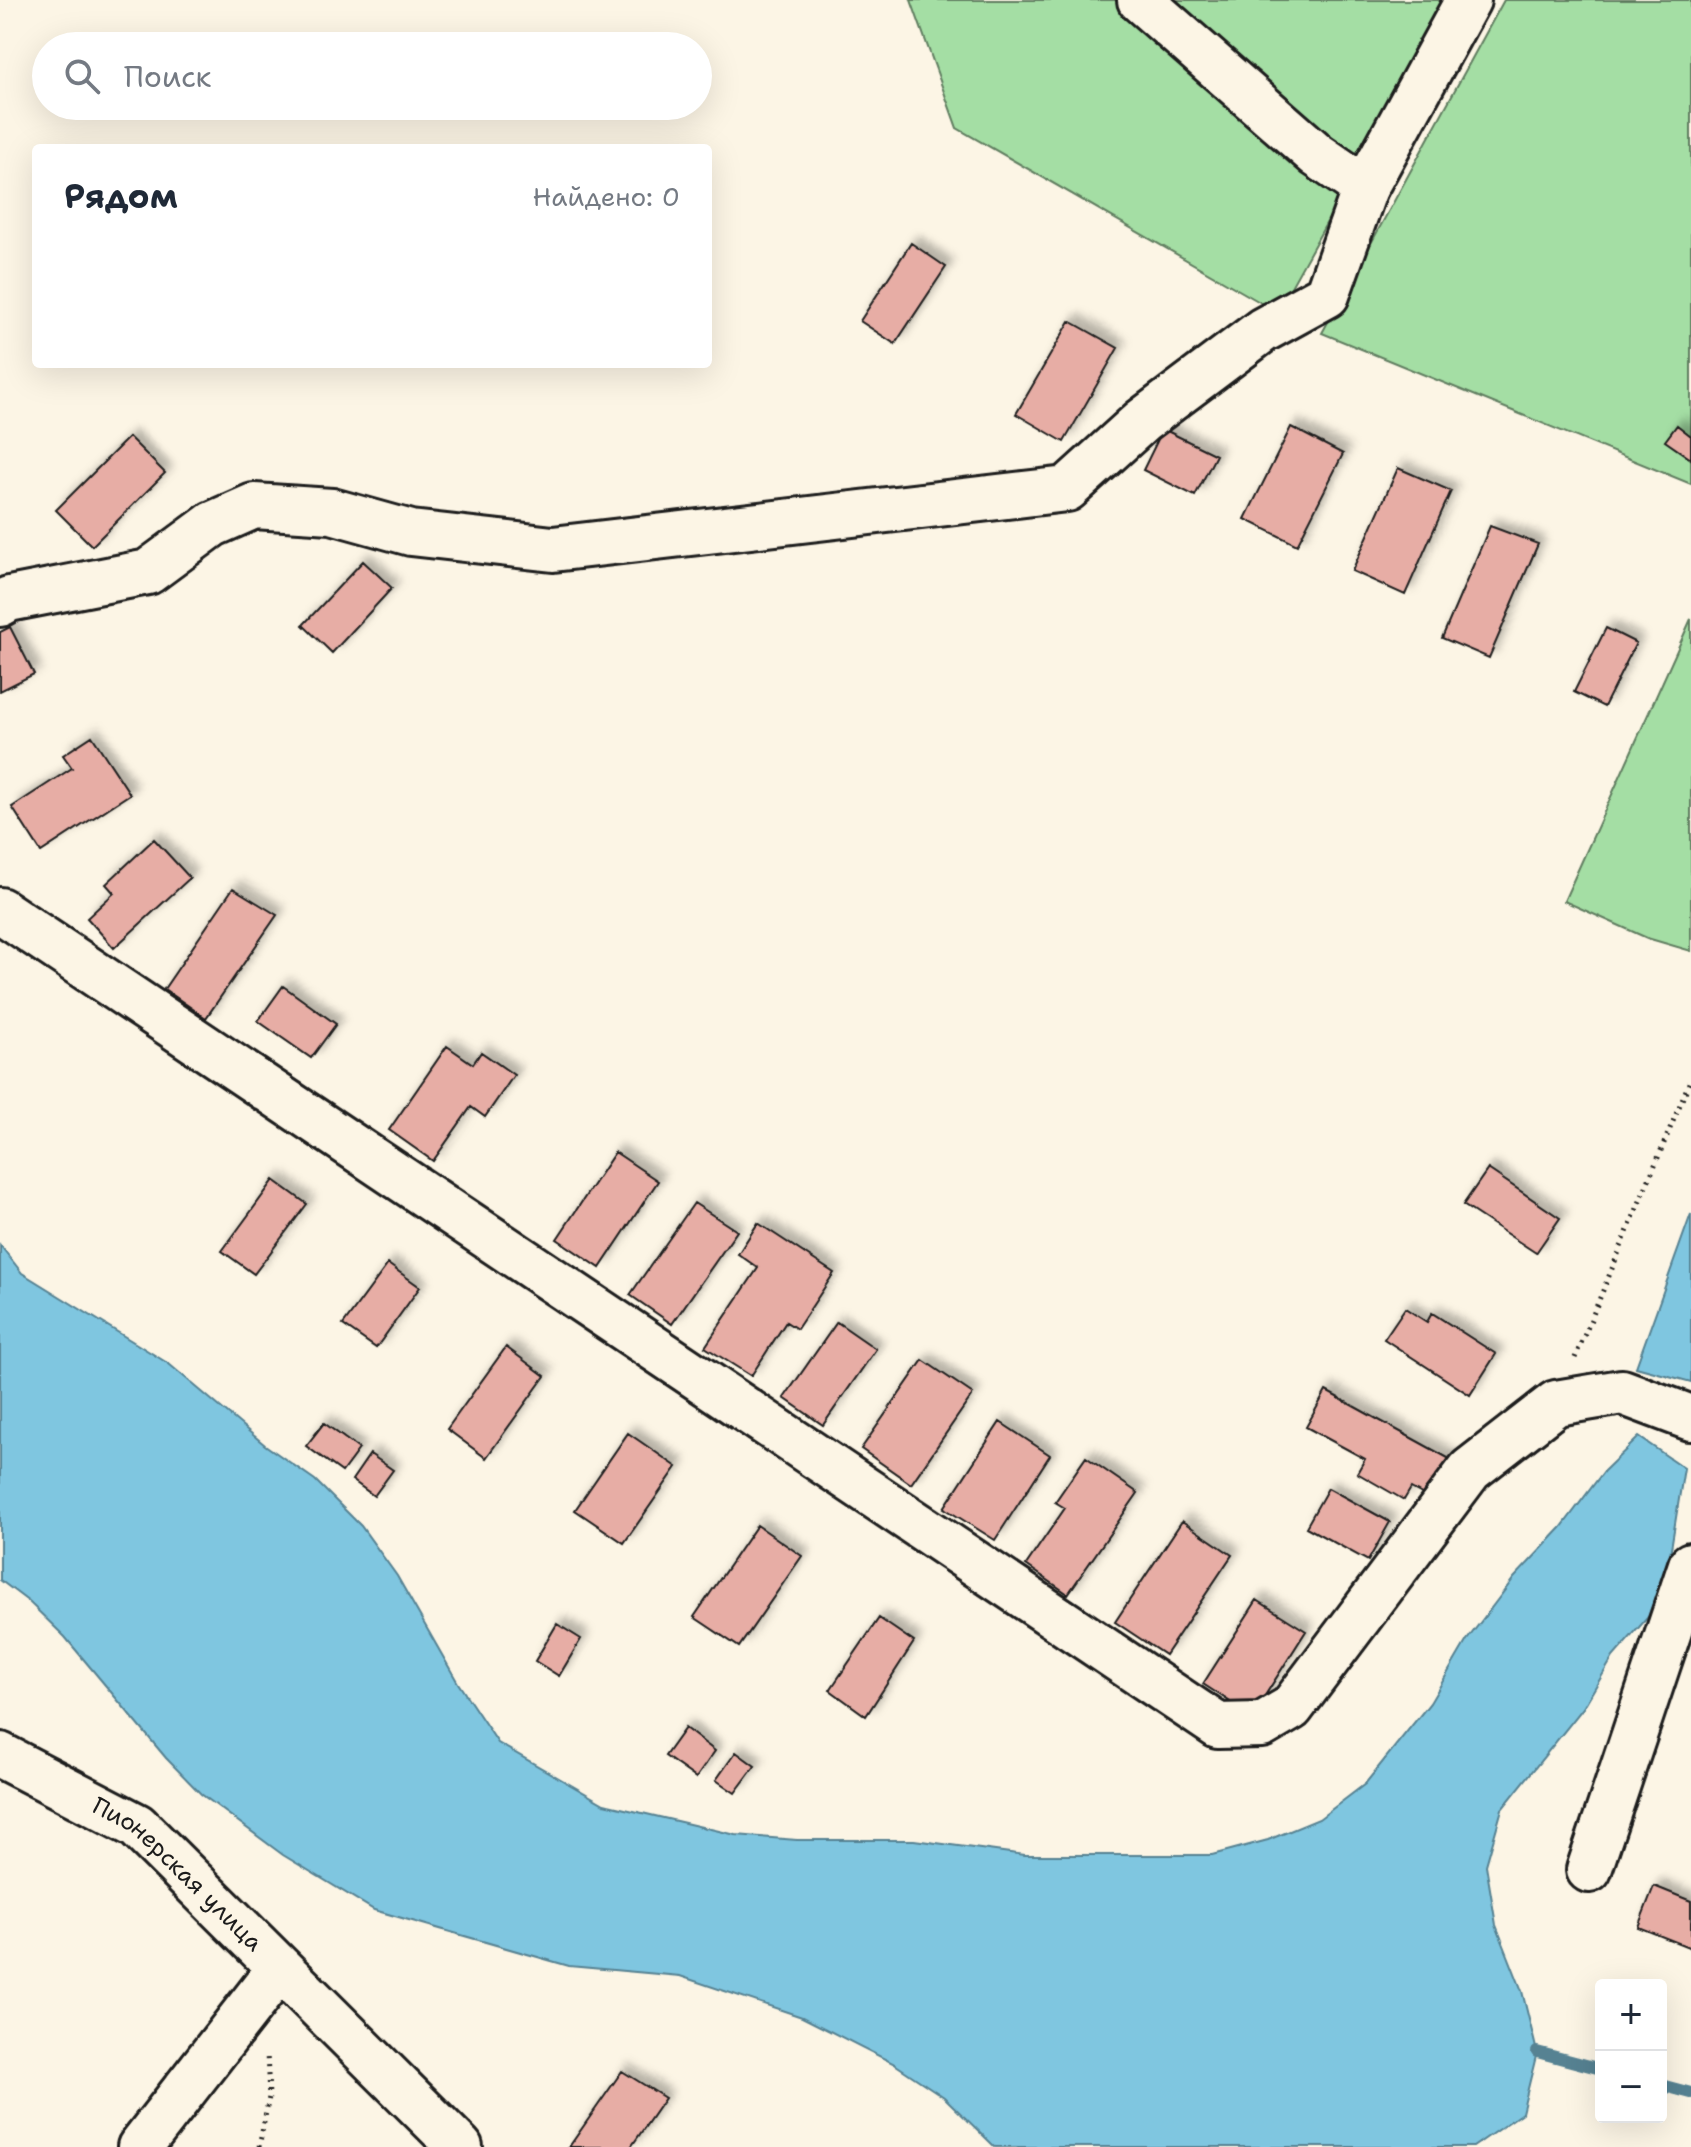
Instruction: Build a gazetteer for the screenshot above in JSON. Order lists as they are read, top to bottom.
{
  "streets": {
    "street": ["Пионерская улица"]
  },
  "page": {
    "search": "Поиск",
    "heading": ["Рядом", "Найдено: 0"],
    "map_buttons": ["+", "−"]
  }
}
